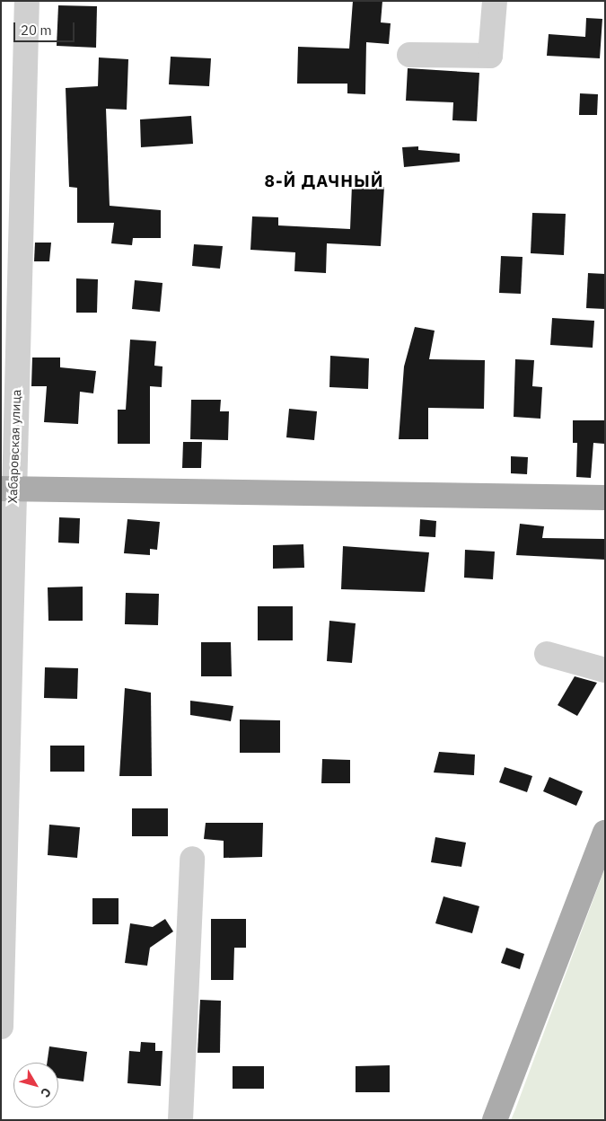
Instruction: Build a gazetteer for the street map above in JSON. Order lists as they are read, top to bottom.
{
  "streets": {
    "street": ["Хабаровская улица"]
  },
  "districts": ["8-Й ДАЧНЫЙ"],
  "scale_bar": "20 m",
  "north": "bottom right"
}
